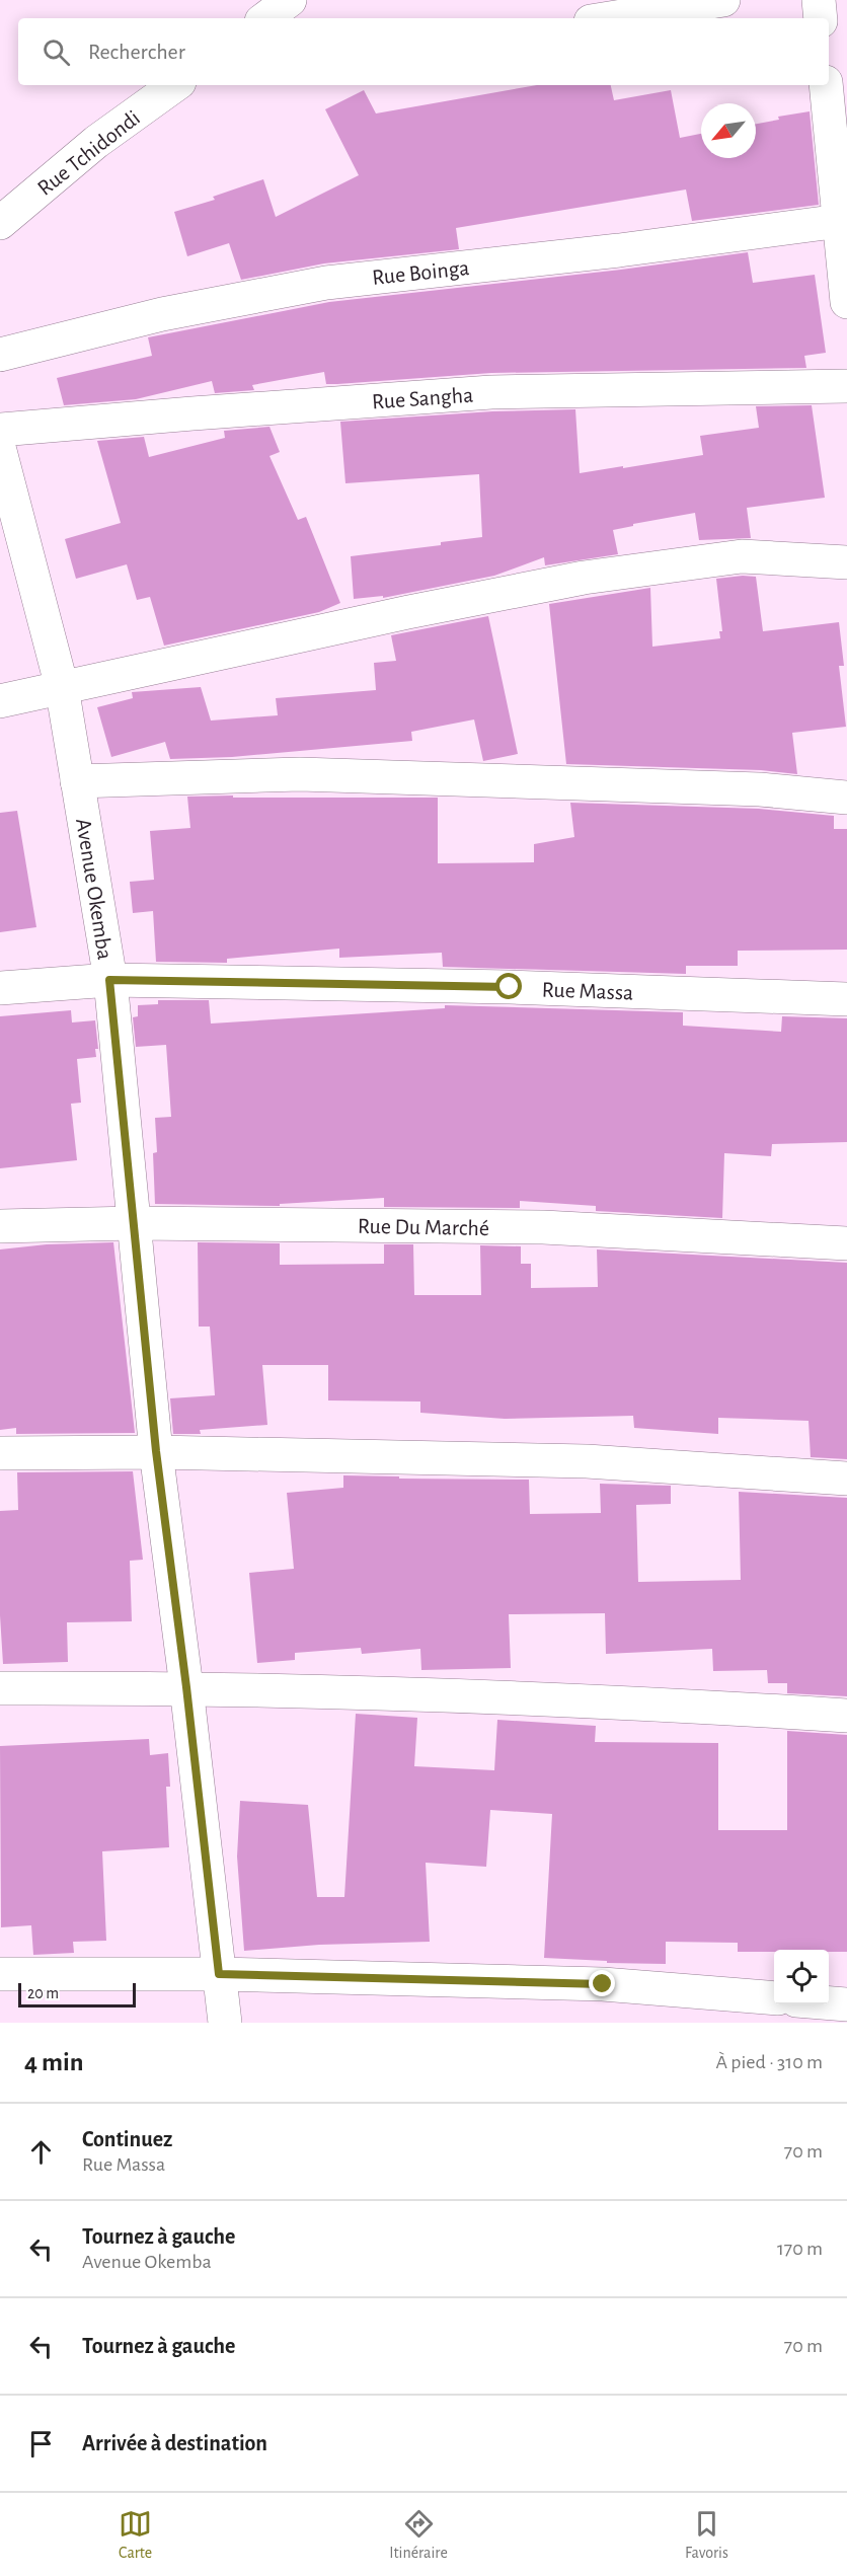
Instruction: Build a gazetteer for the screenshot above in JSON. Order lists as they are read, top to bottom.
{
  "streets": {
    "street": [
      "Rue Tchidondi",
      "Rue Boinga",
      "Rue Sangha",
      "Avenue Okemba",
      "Rue Massa",
      "Rue Du Marché"
    ]
  },
  "crossings": [
    ["Avenue Okemba", "Rue Massa"],
    ["Avenue Okemba", "Rue Du Marché"]
  ],
  "scale_bar": "20 m",
  "north": "bottom left",
  "page": {
    "search": "Rechercher",
    "scale": "20 m",
    "heading": ["4 min", "À pied · 310 m"],
    "list": [
      ["Continuez", "Rue Massa", "70 m"],
      ["Tournez à gauche", "Avenue Okemba", "170 m"],
      ["Tournez à gauche", "70 m"],
      "Arrivée à destination"
    ],
    "nav": ["Carte", "Itinéraire", "Favoris"]
  }
}
